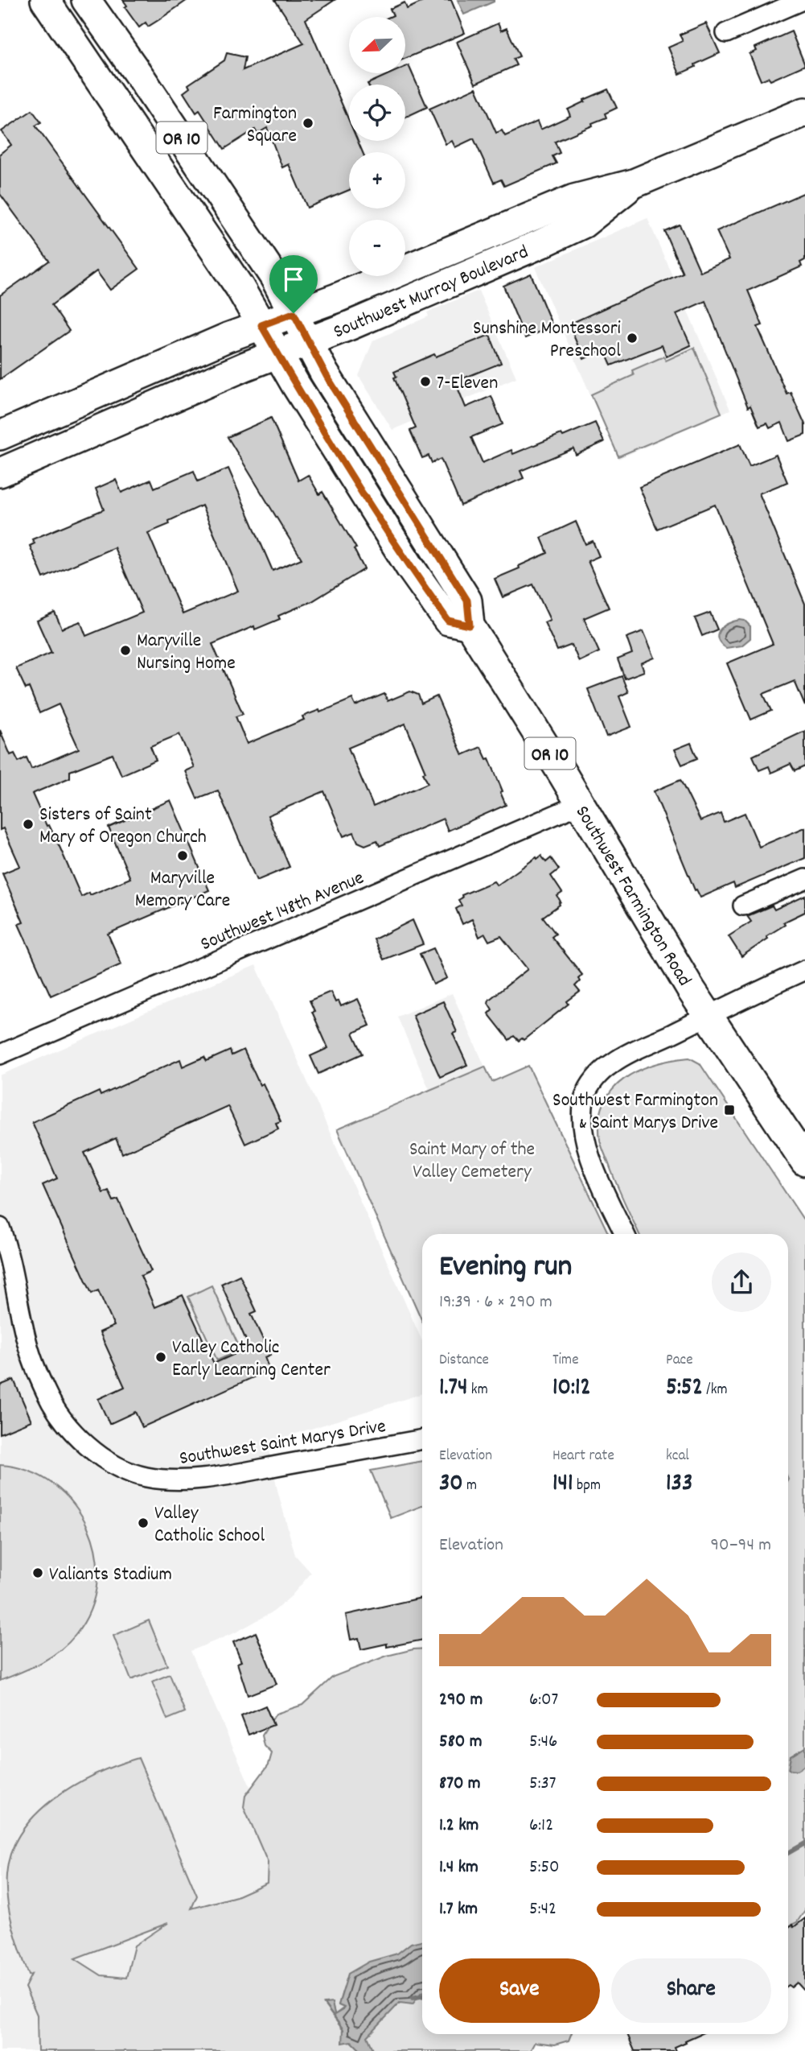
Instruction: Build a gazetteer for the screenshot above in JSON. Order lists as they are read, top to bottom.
{
  "streets": {
    "main road": ["OR 10", "Southwest Murray Boulevard", "Southwest Farmington Road"],
    "street": ["Southwest 148th Avenue", "Southwest Saint Marys Drive"]
  },
  "crossings": [
    ["OR 10", "Southwest Murray Boulevard"],
    ["OR 10", "Southwest Farmington Road"],
    ["Southwest Murray Boulevard", "Southwest Farmington Road"],
    ["Southwest Farmington Road", "Southwest 148th Avenue"]
  ],
  "parks": ["Saint Mary of the Valley Cemetery"],
  "places": {
    "other": [
      "Farmington Square",
      "Sunshine Montessori Preschool",
      "7-Eleven",
      "Maryville Nursing Home",
      "Sisters of Saint Mary of Oregon Church",
      "Maryville Memory Care",
      "Valley Catholic Early Learning Center",
      "Valley Catholic School",
      "Valiants Stadium"
    ],
    "transit": ["Southwest Farmington & Saint Marys Drive"]
  },
  "north": "bottom left",
  "page": {
    "map_buttons": ["+", "−"],
    "heading": ["Evening run", "19:39 · 6 × 290 m"],
    "stats": [
      ["Distance", "1.74 km"],
      ["Time", "10:12"],
      ["Pace", "5:52 /km"],
      ["Elevation", "30 m"],
      ["Heart rate", "141 bpm"],
      ["kcal", "133"]
    ],
    "chart": ["Elevation", "90–94 m"],
    "list": [
      {
        "name": "290 m",
        "note": "6:07"
      },
      {
        "name": "580 m",
        "note": "5:46"
      },
      {
        "name": "870 m",
        "note": "5:37"
      },
      {
        "name": "1.2 km",
        "note": "6:12"
      },
      {
        "name": "1.4 km",
        "note": "5:50"
      },
      {
        "name": "1.7 km",
        "note": "5:42"
      }
    ],
    "buttons": ["Save", "Share"]
  }
}
